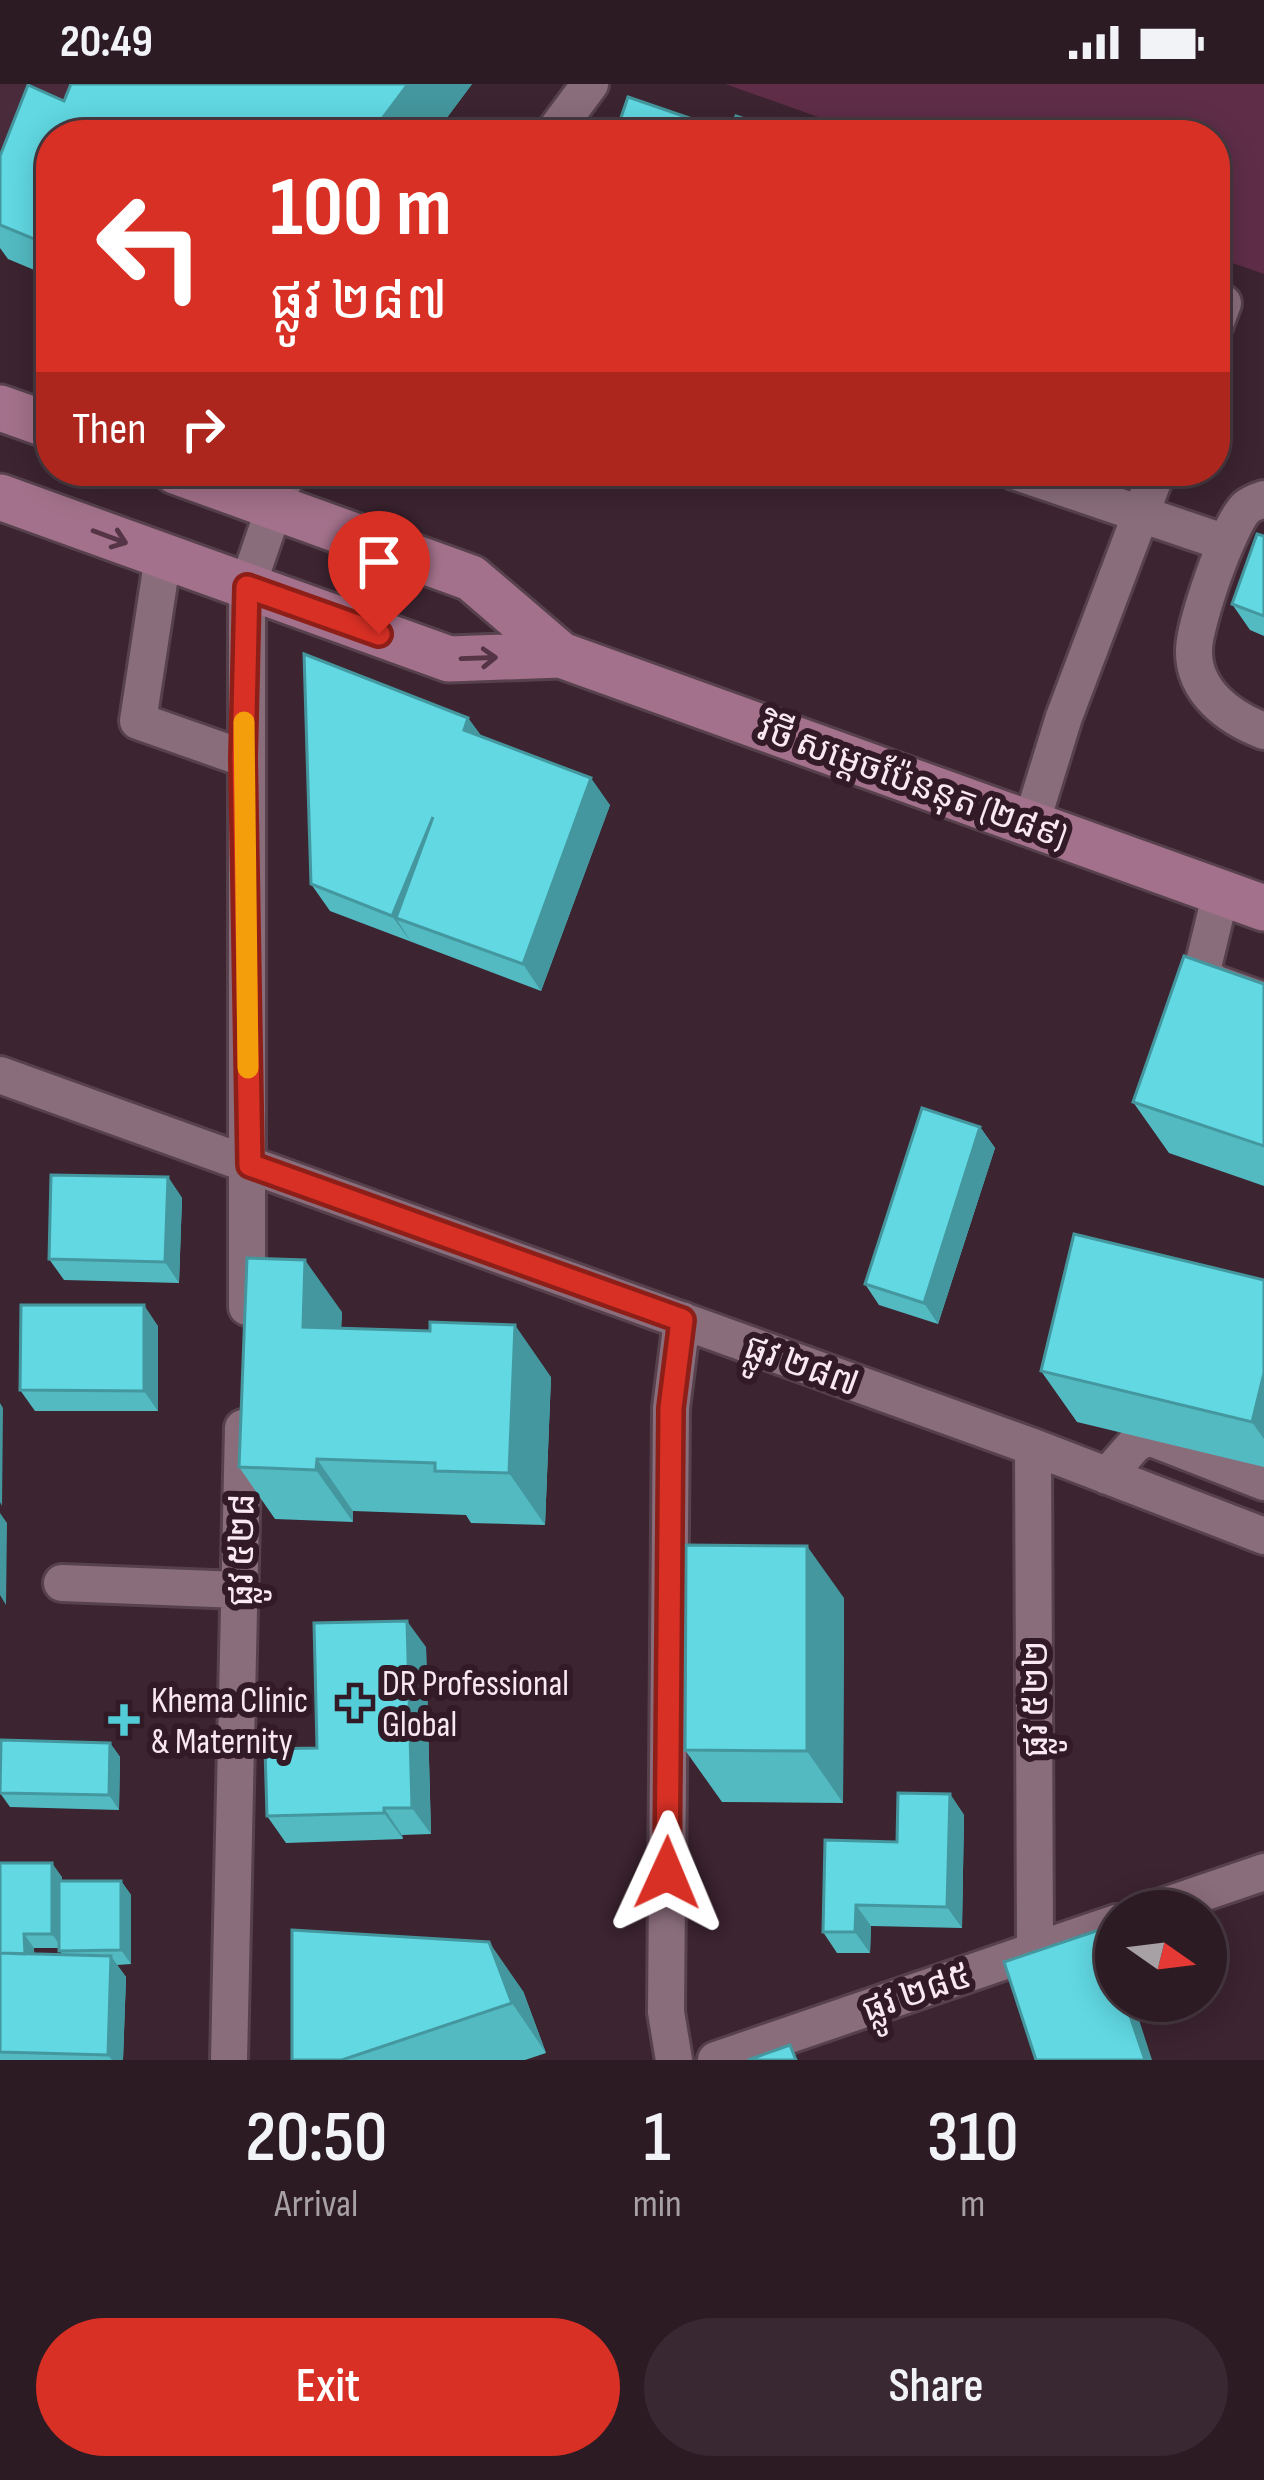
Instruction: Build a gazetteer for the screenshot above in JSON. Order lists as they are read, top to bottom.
{
  "streets": {
    "main road": ["វិថី សម្តេចប៉ែននុត (២៨៩)"],
    "street": [
      "ផ្លូវ ២៨៧",
      "ផ្លូវ ៥២៨",
      "ផ្លូវ ៥២២",
      "ផ្លូវ ២៨៥"
    ]
  },
  "crossings": [
    ["ផ្លូវ ២៨៧", "ផ្លូវ ៥២២"],
    ["ផ្លូវ ៥២២", "ផ្លូវ ២៨៥"]
  ],
  "places": {
    "health": ["DR Professional Global", "Khema Clinic & Maternity"]
  },
  "north": "right",
  "page": {
    "status": "20:49",
    "turn": ["100 m", "ផ្លូវ ២៨៧"],
    "then": "Then",
    "eta": [
      "20:50",
      "Arrival",
      "1",
      "min",
      "310",
      "m"
    ],
    "buttons": ["Exit", "Share"]
  }
}
